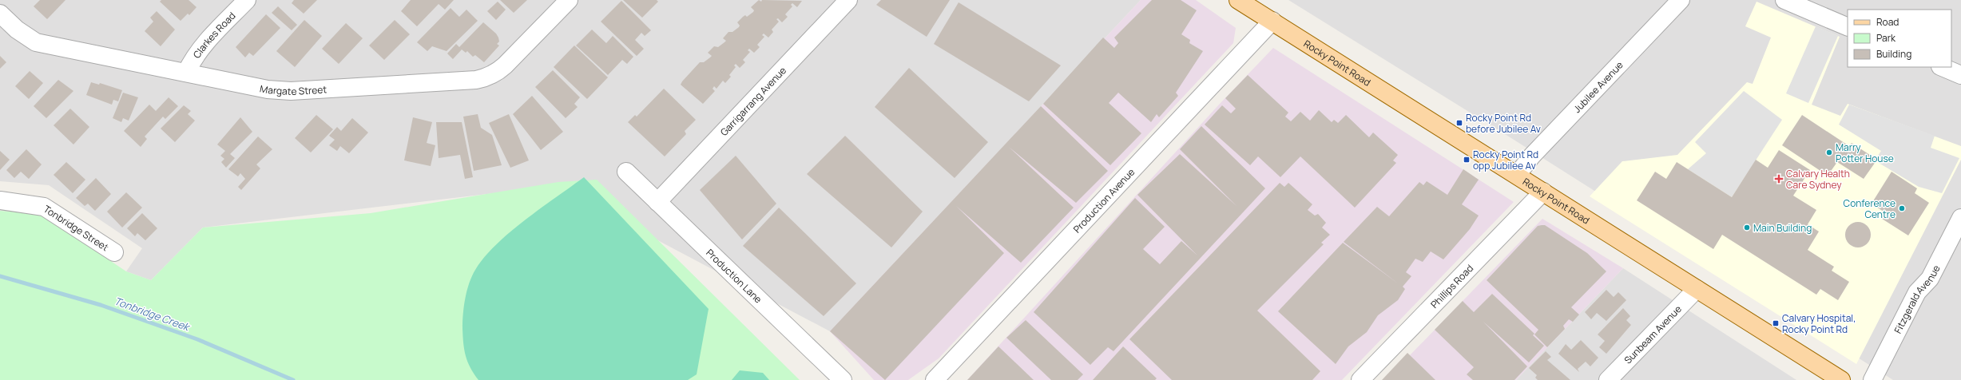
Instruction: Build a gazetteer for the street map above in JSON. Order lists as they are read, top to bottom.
{
  "streets": {
    "main road": ["Rocky Point Road"],
    "street": [
      "Clarkes Road",
      "Jubilee Avenue",
      "Margate Street",
      "Garrigarrang Avenue",
      "Production Avenue",
      "Tonbridge Street",
      "Production Lane",
      "Phillips Road",
      "Fitzgerald Avenue",
      "Sunbeam Avenue"
    ]
  },
  "crossings": [
    ["Clarkes Road", "Margate Street"],
    ["Rocky Point Road", "Jubilee Avenue"],
    ["Rocky Point Road", "Production Avenue"],
    ["Rocky Point Road", "Phillips Road"],
    ["Rocky Point Road", "Sunbeam Avenue"],
    ["Garrigarrang Avenue", "Production Lane"]
  ],
  "water": ["Tonbridge Creek"],
  "places": {
    "transit": ["Rocky Point Rd before Jubilee Av", "Rocky Point Rd opp Jubilee Av", "Calvary Hospital, Rocky Point Rd"],
    "other": ["Marry Potter House", "Conference Centre", "Main Building"],
    "health": ["Calvary Health Care Sydney"]
  },
  "legend": ["Road", "Park", "Building"]
}
